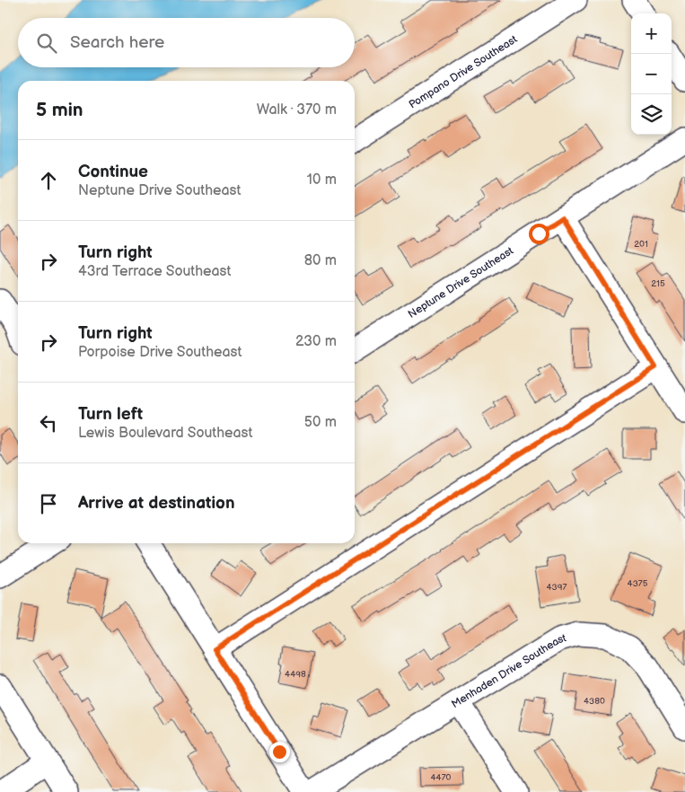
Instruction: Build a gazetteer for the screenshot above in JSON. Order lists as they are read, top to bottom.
{
  "streets": {
    "street": ["Pompano Drive Southeast", "Neptune Drive Southeast", "Menhaden Drive Southeast"]
  },
  "house_numbers": [
    "201",
    "215",
    "4375",
    "4397",
    "4498",
    "4380",
    "4470"
  ],
  "page": {
    "map_buttons": ["+", "−"],
    "search": "Search here",
    "heading": ["5 min", "Walk · 370 m"],
    "list": [
      ["Continue", "Neptune Drive Southeast", "10 m"],
      ["Turn right", "43rd Terrace Southeast", "80 m"],
      ["Turn right", "Porpoise Drive Southeast", "230 m"],
      ["Turn left", "Lewis Boulevard Southeast", "50 m"],
      "Arrive at destination"
    ]
  }
}
